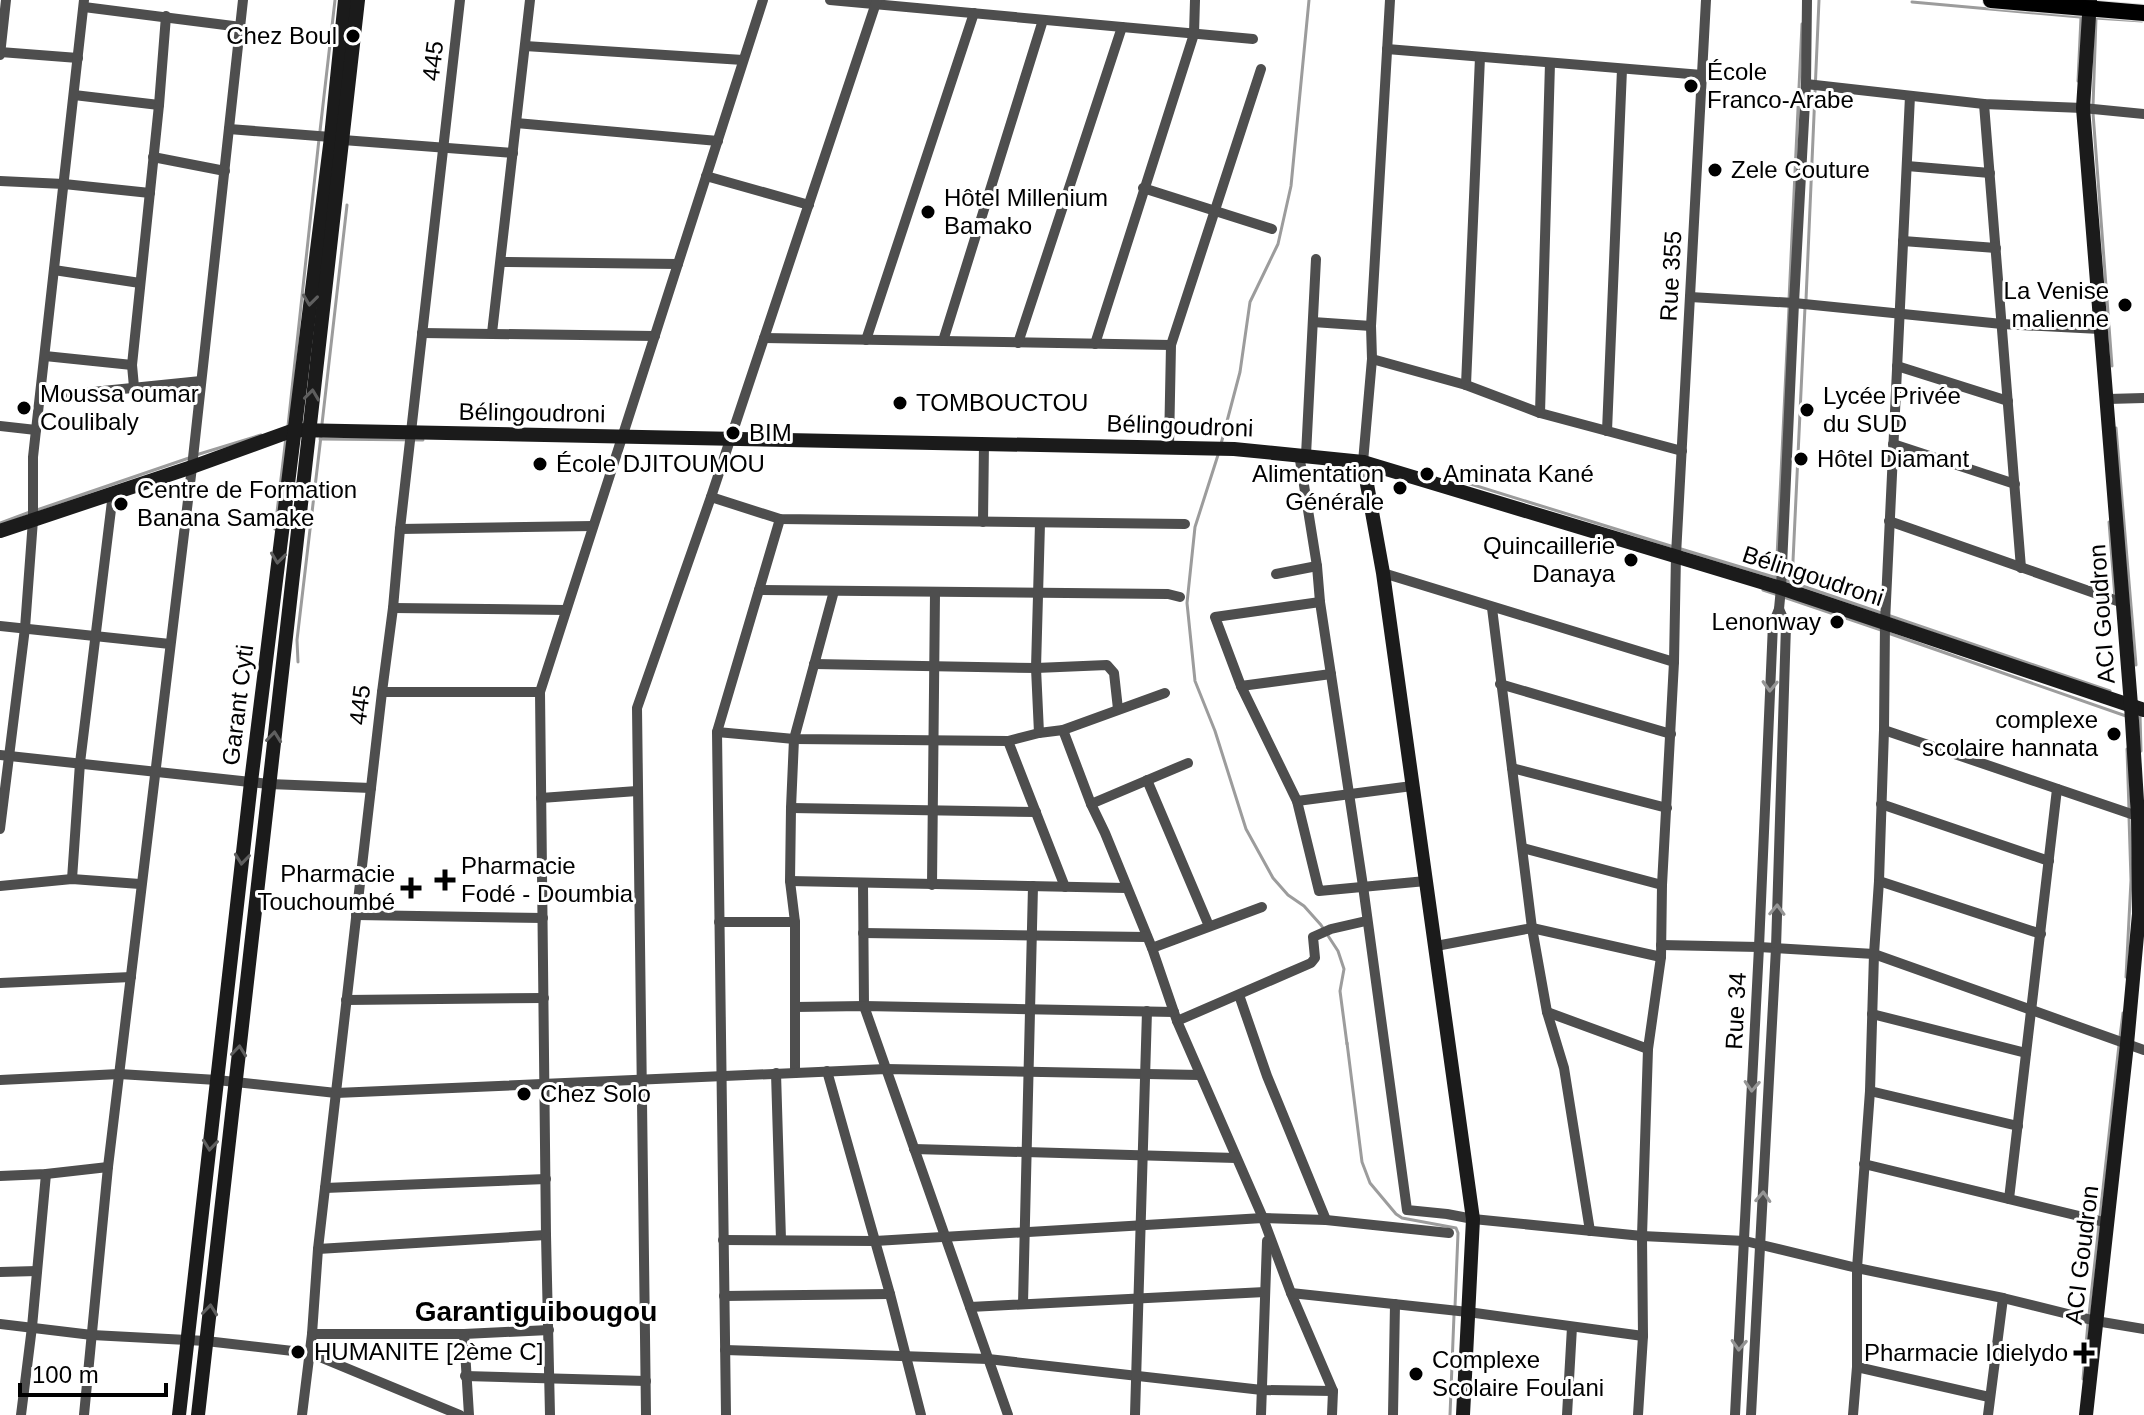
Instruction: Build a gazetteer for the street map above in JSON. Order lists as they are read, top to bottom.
{
  "streets": {
    "street": [
      "445",
      "Rue 355",
      "Bélingoudroni",
      "ACI Goudron",
      "Garant Cyti",
      "Rue 34"
    ]
  },
  "crossings": [
    ["445", "Bélingoudroni"],
    ["Rue 355", "Bélingoudroni"],
    ["Bélingoudroni", "ACI Goudron"],
    ["Bélingoudroni", "Garant Cyti"],
    ["Bélingoudroni", "Rue 34"]
  ],
  "districts": ["Garantiguibougou"],
  "places": {
    "other": [
      "Chez Boul",
      "École Franco-Arabe",
      "Zele Couture",
      "Hôtel Millenium Bamako",
      "La Venise malienne",
      "TOMBOUCTOU",
      "Moussa oumar Coulibaly",
      "Lycée Privée du SUD",
      "BIM",
      "Hôtel Diamant",
      "École DJITOUMOU",
      "Aminata Kané",
      "Alimentation Générale",
      "Centre de Formation Banana Samake",
      "Quincaillerie Danaya",
      "Lenonway",
      "complexe scolaire hannata",
      "Chez Solo",
      "HUMANITE [2ème C]",
      "Complexe Scolaire Foulani"
    ],
    "health": ["Pharmacie Fodé - Doumbia", "Pharmacie Touchoumbé", "Pharmacie Idielydo"]
  },
  "scale_bar": "100 m"
}
